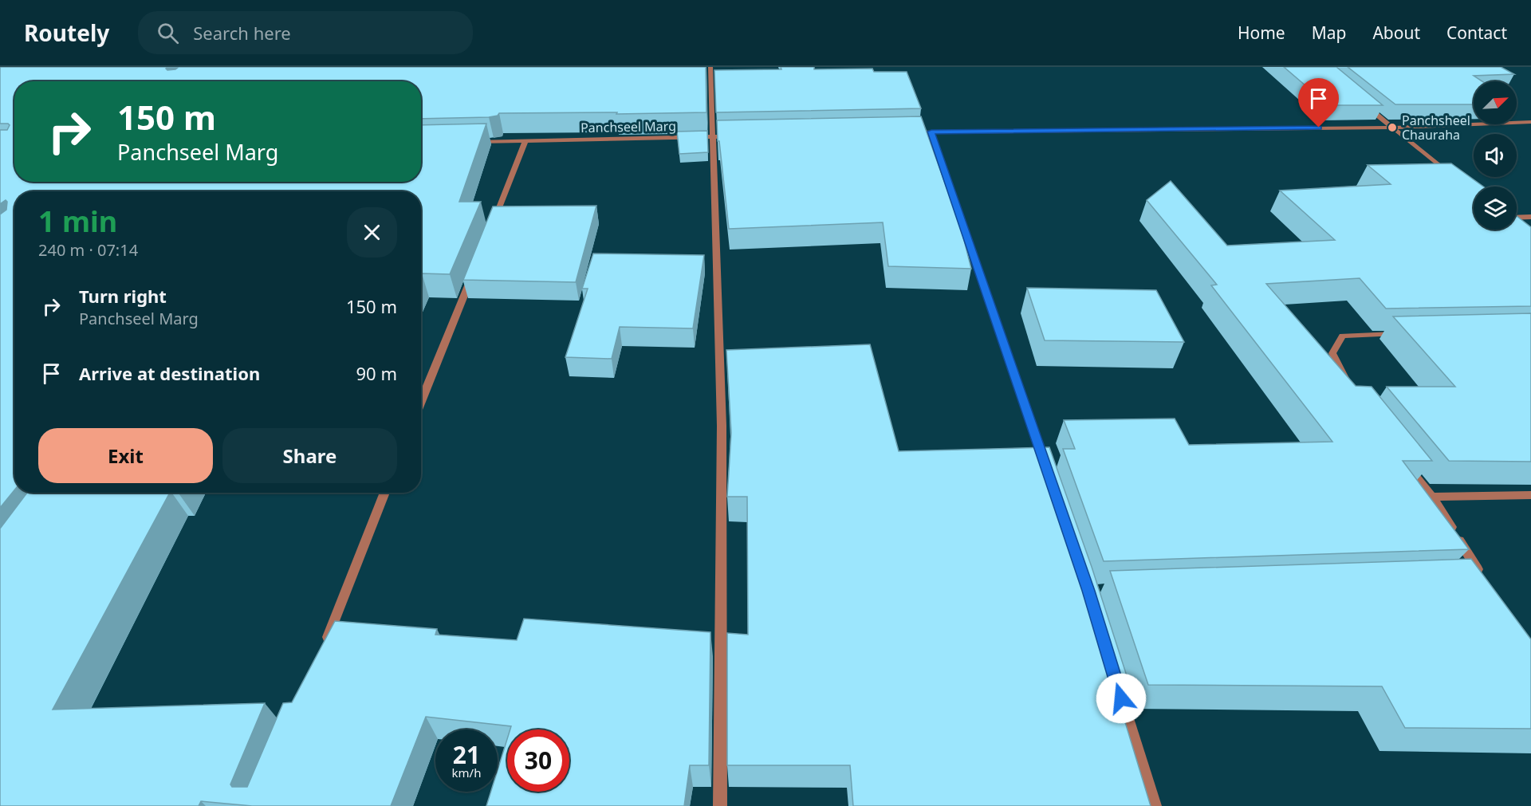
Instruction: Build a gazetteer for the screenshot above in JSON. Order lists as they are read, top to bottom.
{
  "streets": {
    "street": ["Panchseel Marg"]
  },
  "places": ["Panchsheel Chauraha"],
  "north": "top right",
  "page": {
    "header": "Routely",
    "search": "Search here",
    "nav": [
      "Home",
      "Map",
      "About",
      "Contact"
    ],
    "turn": ["150 m", "Panchseel Marg"],
    "heading": ["1 min", "240 m · 07:14"],
    "list": [
      {
        "name": "Turn right",
        "note": "Panchseel Marg",
        "value": "150 m"
      },
      {
        "name": "Arrive at destination",
        "value": "90 m"
      }
    ],
    "buttons": ["Exit", "Share"],
    "speed": "21 km/h",
    "limit": "30"
  }
}
